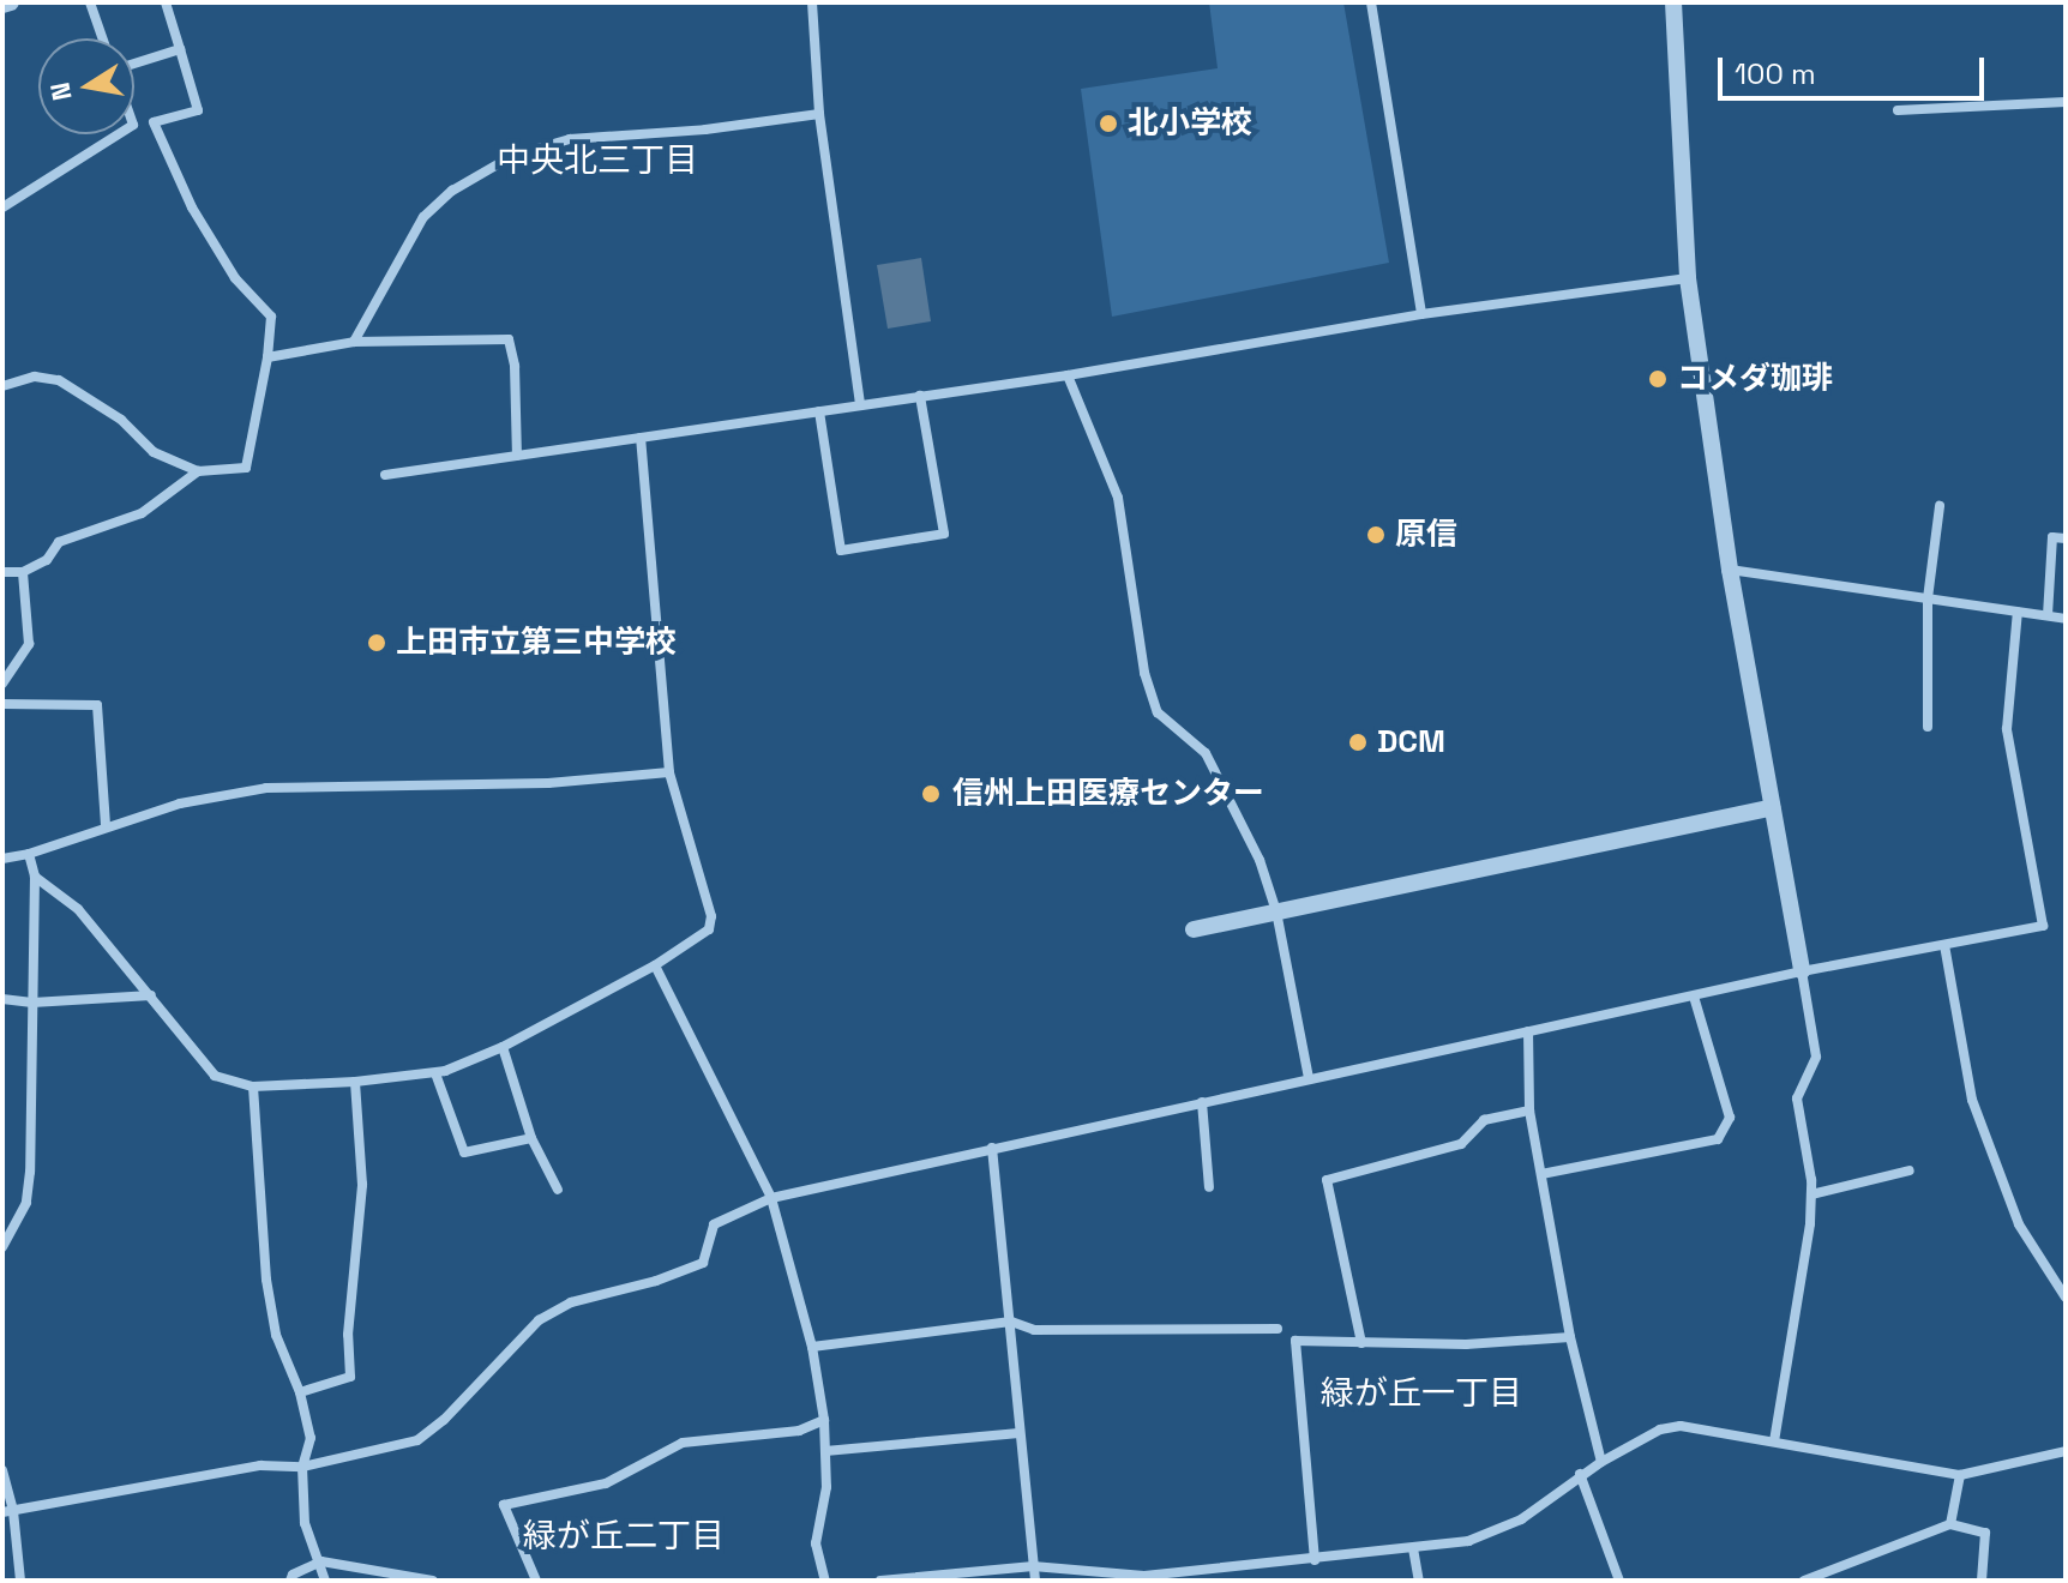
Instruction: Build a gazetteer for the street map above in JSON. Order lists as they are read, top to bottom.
{
  "districts": ["中央北三丁目", "緑が丘一丁目", "緑が丘二丁目"],
  "places": [
    "北小学校",
    "コメダ珈琲",
    "原信",
    "上田市立第三中学校",
    "DCM",
    "信州上田医療センター"
  ],
  "scale_bar": "100 m",
  "north": "left"
}
